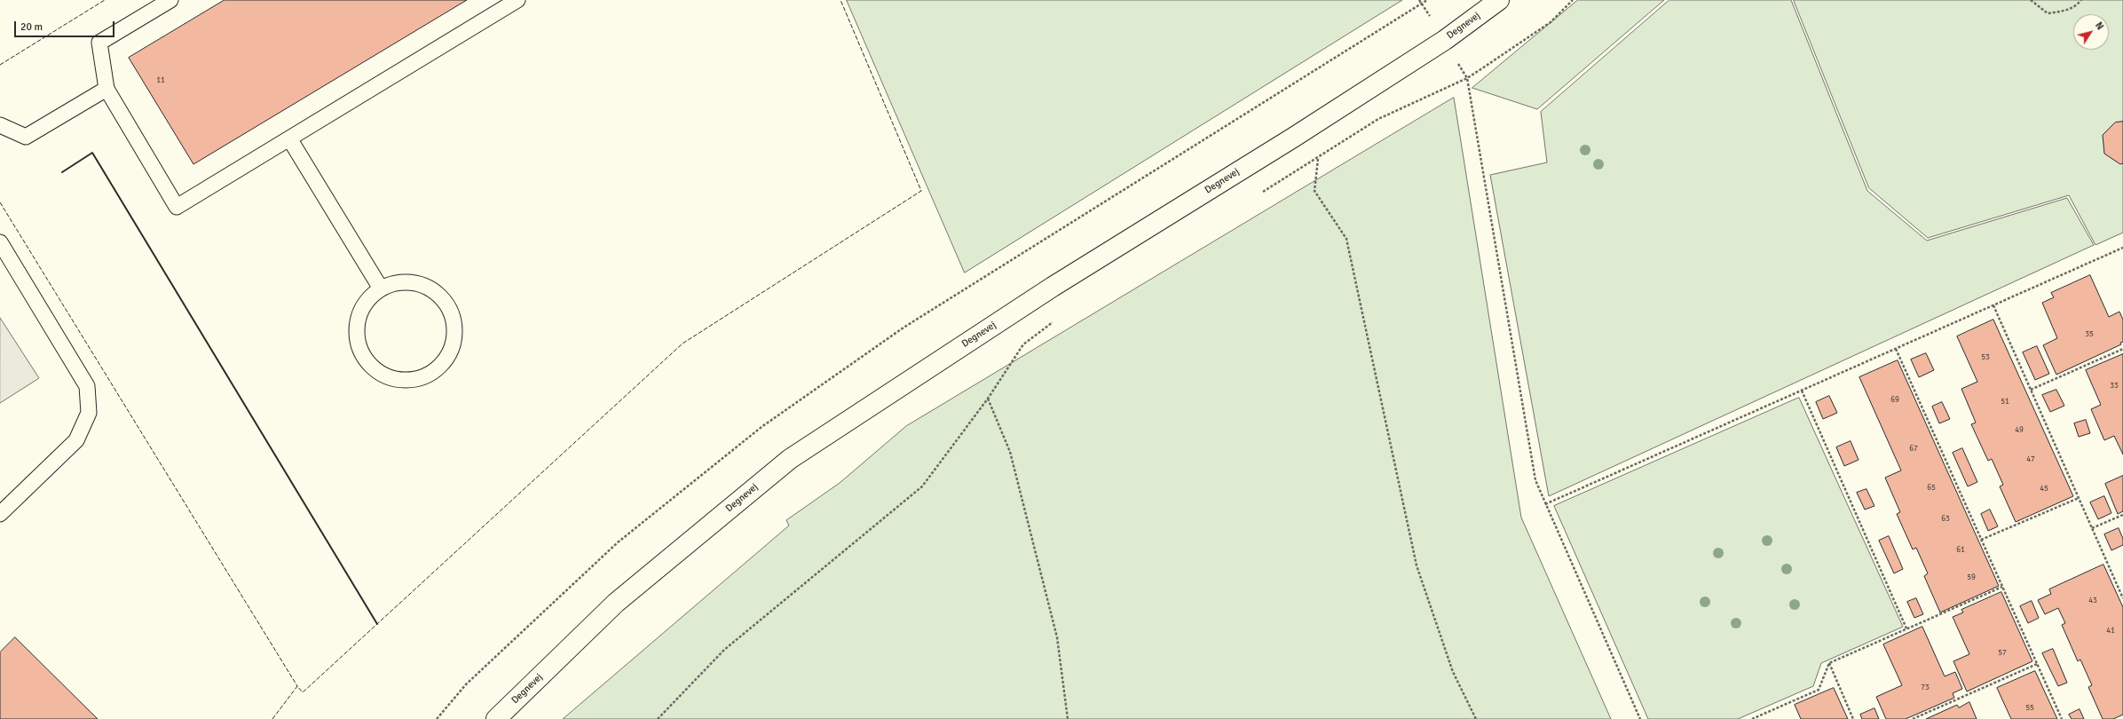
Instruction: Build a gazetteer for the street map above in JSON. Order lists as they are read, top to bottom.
{
  "streets": {
    "street": ["Degnevej"]
  },
  "house_numbers": [
    "11",
    "35",
    "53",
    "33",
    "69",
    "51",
    "49",
    "67",
    "47",
    "65",
    "45",
    "63",
    "61",
    "59",
    "43",
    "41",
    "57",
    "73",
    "55"
  ],
  "scale_bar": "20 m",
  "north": "top right"
}
